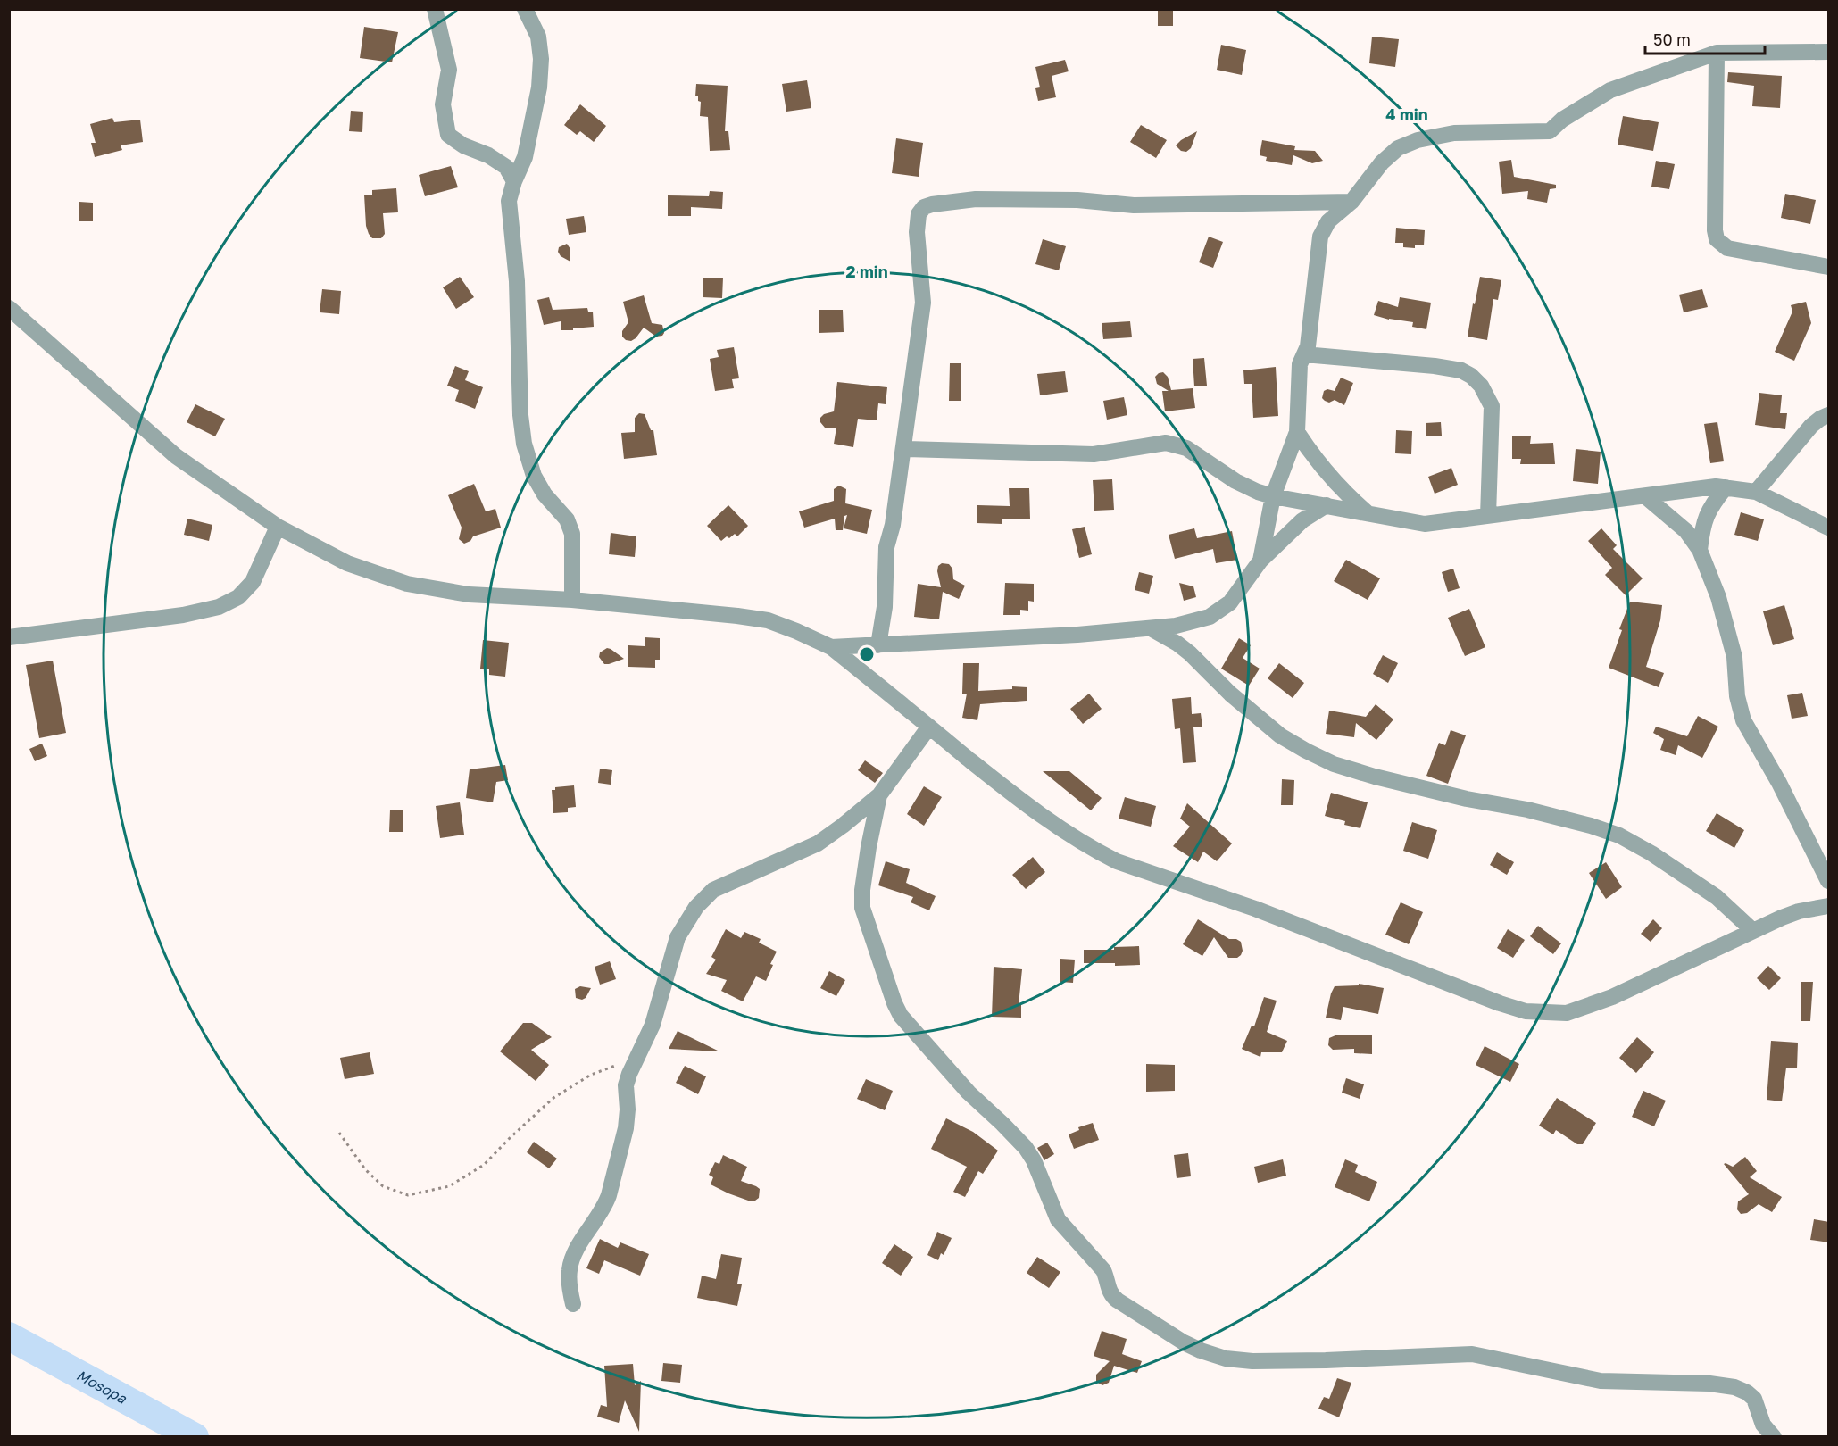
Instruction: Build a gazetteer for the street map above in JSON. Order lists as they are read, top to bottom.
{
  "water": ["Mosopa"],
  "scale_bar": "50 m",
  "rings": ["4 min", "2 min"]
}
